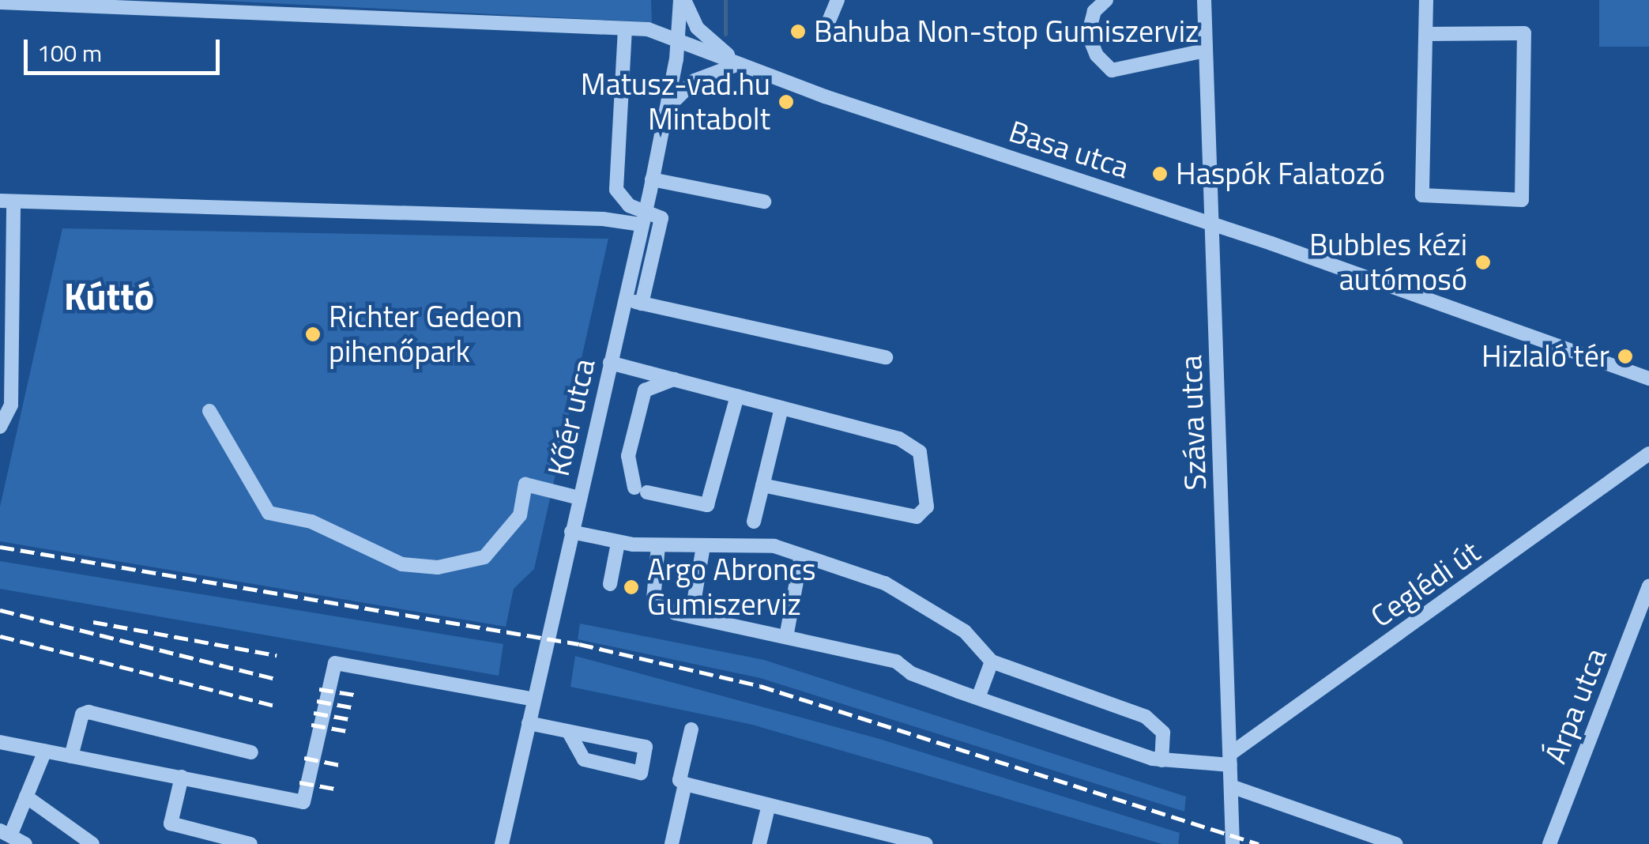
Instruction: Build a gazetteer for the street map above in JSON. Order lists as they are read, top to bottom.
{
  "streets": {
    "street": [
      "Basa utca",
      "Kőér utca",
      "Száva utca",
      "Ceglédi út",
      "Árpa utca"
    ]
  },
  "crossings": [
    ["Basa utca", "Kőér utca"],
    ["Basa utca", "Száva utca"],
    ["Száva utca", "Ceglédi út"]
  ],
  "districts": ["Kúttó"],
  "places": [
    "Bahuba Non-stop Gumiszerviz",
    "Matusz-vad.hu Mintabolt",
    "Haspók Falatozó",
    "Bubbles kézi autómosó",
    "Richter Gedeon pihenőpark",
    "Hizlaló tér",
    "Argo Abroncs Gumiszerviz"
  ],
  "scale_bar": "100 m"
}
